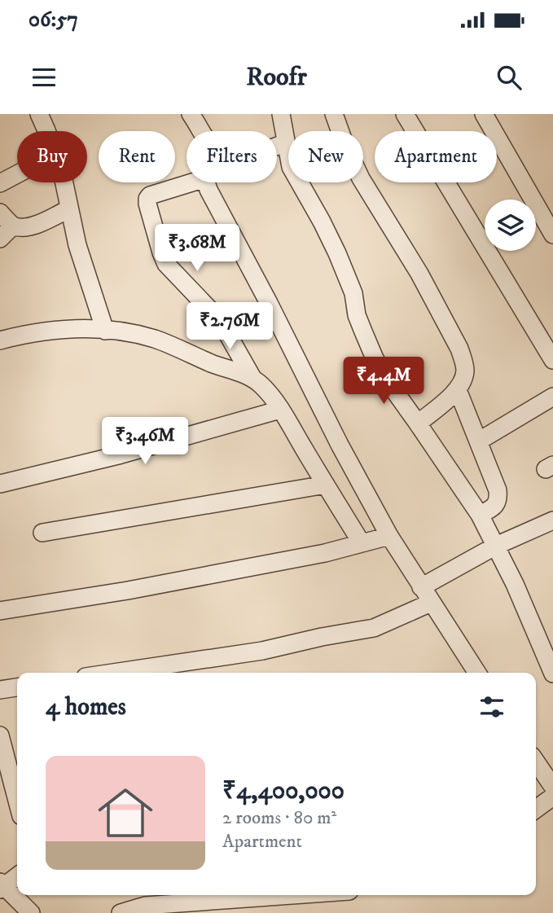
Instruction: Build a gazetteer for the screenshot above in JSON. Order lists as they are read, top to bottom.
{
  "page": {
    "status": "06:57",
    "header": "Roofr",
    "chip": [
      "Buy",
      "Rent",
      "Filters",
      "New",
      "Apartment"
    ],
    "price": [
      "₹3.68M",
      "₹2.76M",
      "₹4.4M",
      "₹3.46M"
    ],
    "heading": "4 homes",
    "list": [
      {
        "name": "₹4,400,000",
        "note": "2 rooms · 80 m² · Apartment"
      }
    ]
  }
}
